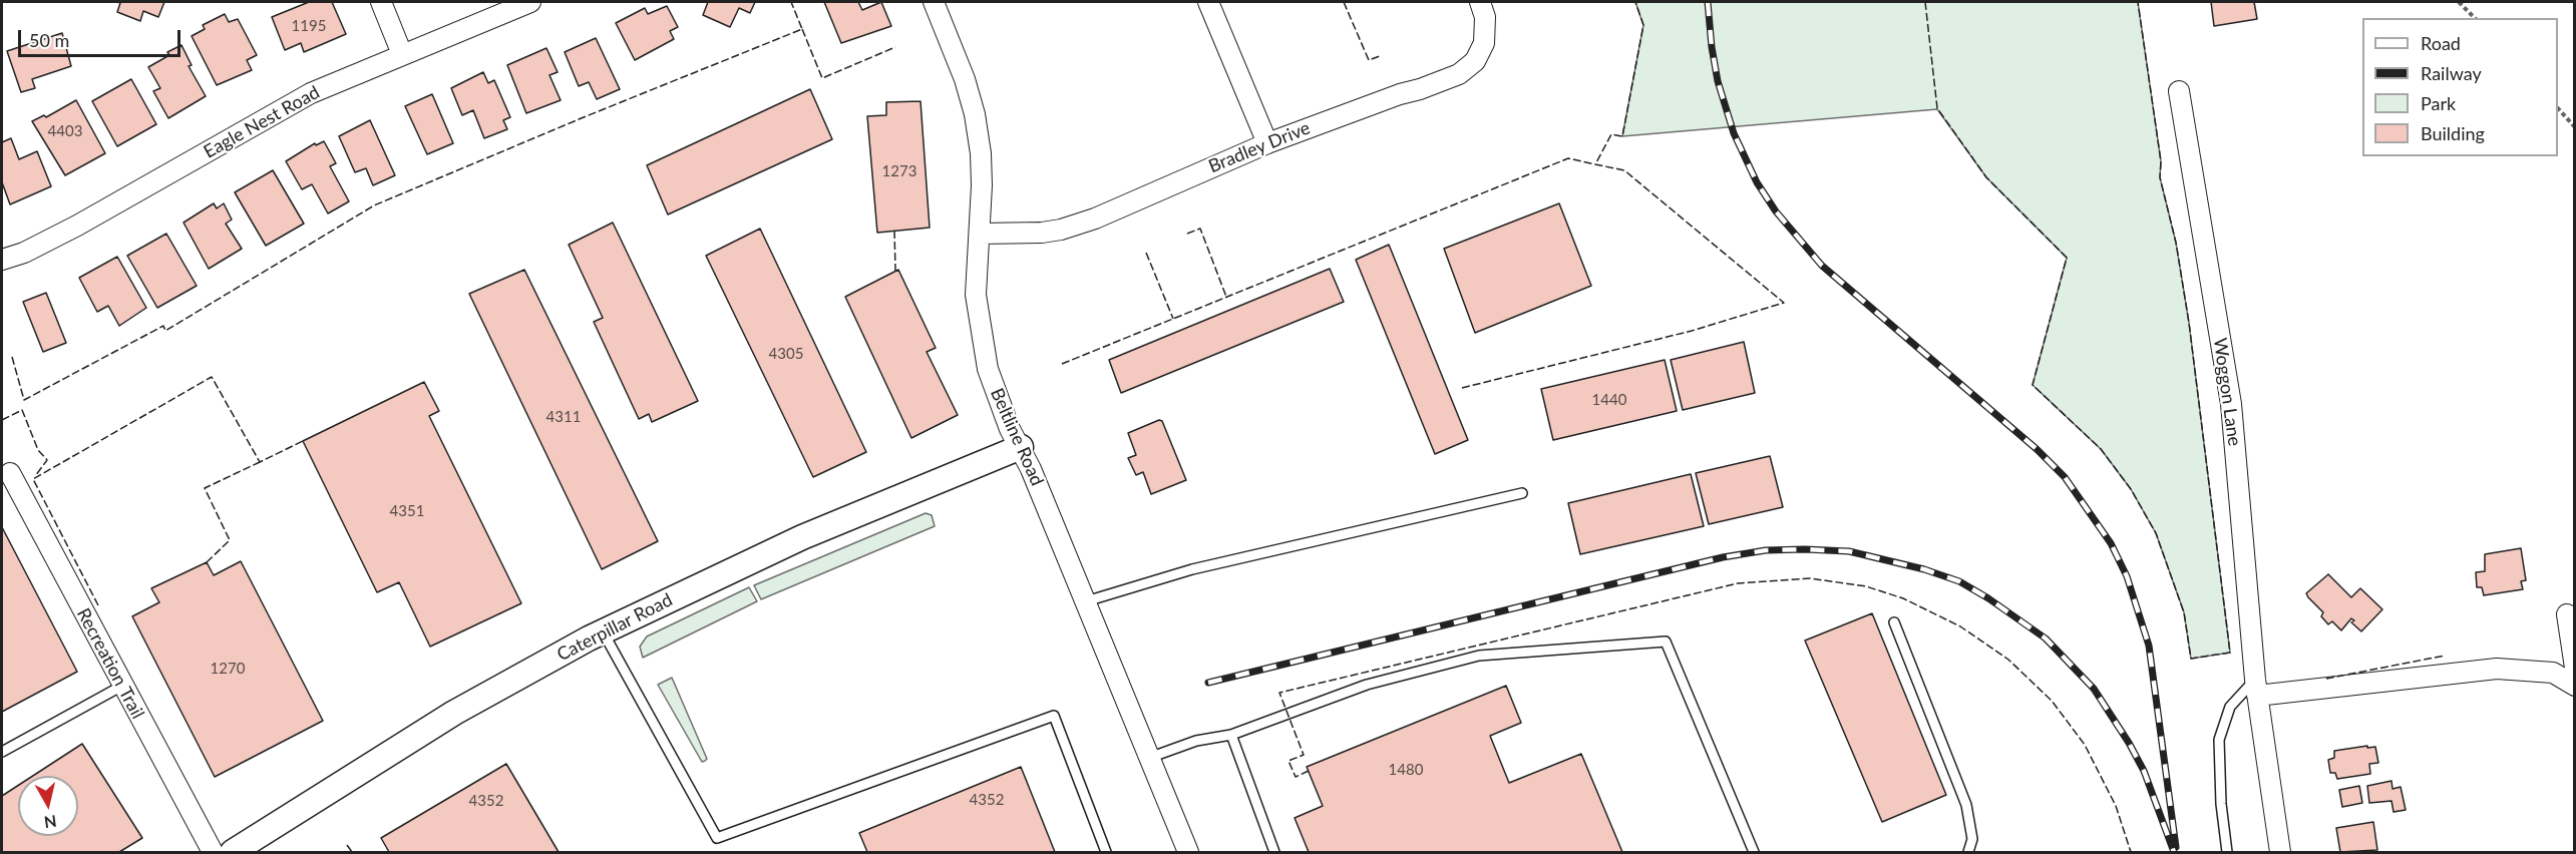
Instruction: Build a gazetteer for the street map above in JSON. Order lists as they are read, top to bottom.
{
  "streets": {
    "street": [
      "Eagle Nest Road",
      "Bradley Drive",
      "Woggon Lane",
      "Beltline Road",
      "Caterpillar Road",
      "Recreation Trail"
    ]
  },
  "crossings": [
    ["Bradley Drive", "Beltline Road"],
    ["Beltline Road", "Caterpillar Road"]
  ],
  "house_numbers": [
    "1195",
    "4403",
    "1273",
    "4305",
    "1440",
    "4311",
    "4351",
    "1270",
    "1480",
    "4352",
    "4352"
  ],
  "legend": [
    "Road",
    "Railway",
    "Park",
    "Building"
  ],
  "scale_bar": "50 m",
  "north": "bottom"
}
